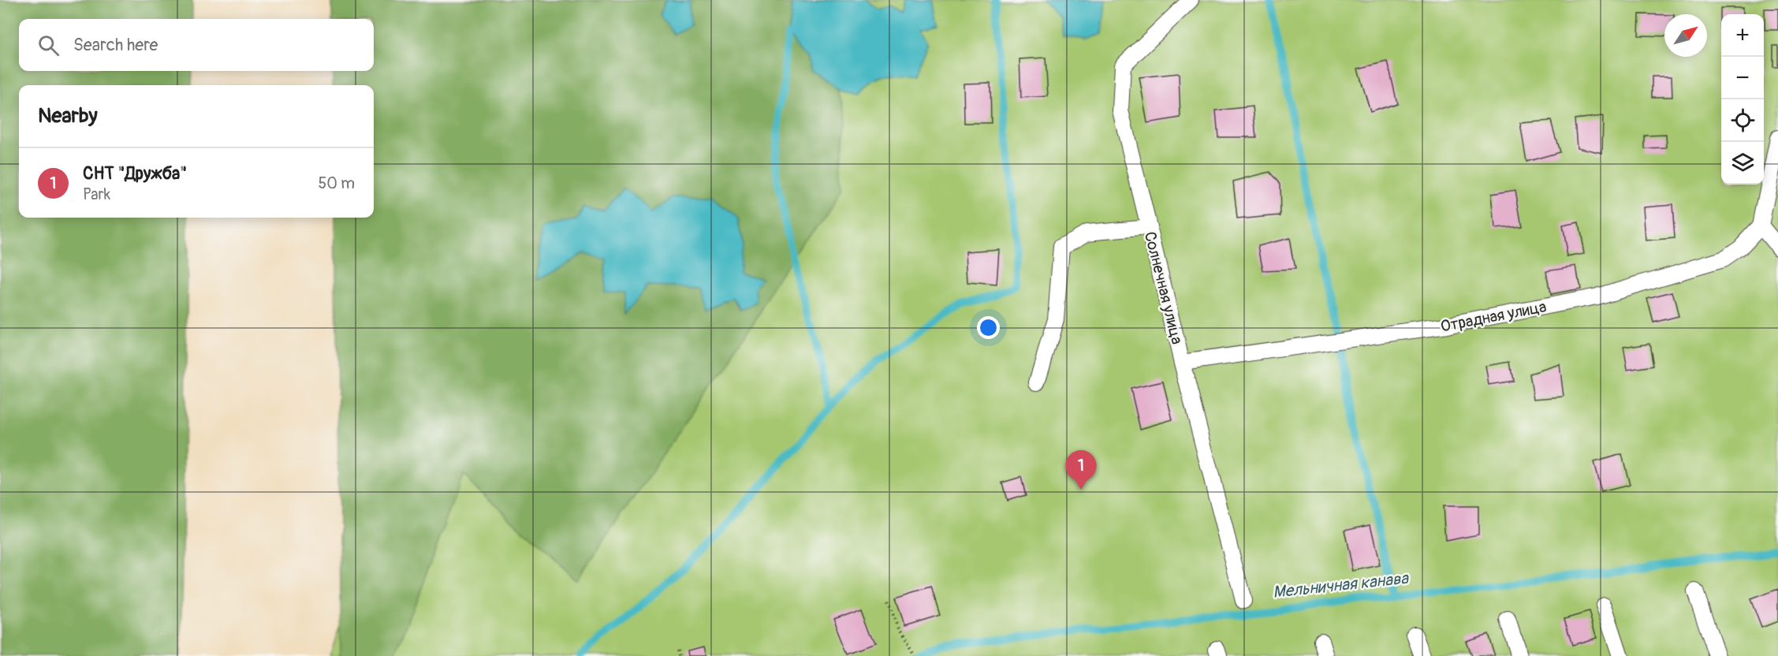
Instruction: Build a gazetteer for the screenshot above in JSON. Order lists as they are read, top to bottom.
{
  "streets": {
    "lane": ["Солнечная улица", "Отрадная улица"]
  },
  "crossings": [
    ["Солнечная улица", "Отрадная улица"]
  ],
  "water": ["Мельничная канава"],
  "north": "top right",
  "page": {
    "map_buttons": ["+", "−"],
    "search": "Search here",
    "heading": "Nearby",
    "list": [
      {
        "mark": "1",
        "name": "СНТ \"Дружба\"",
        "note": "Park",
        "value": "50 m"
      }
    ],
    "pins": "1"
  }
}
